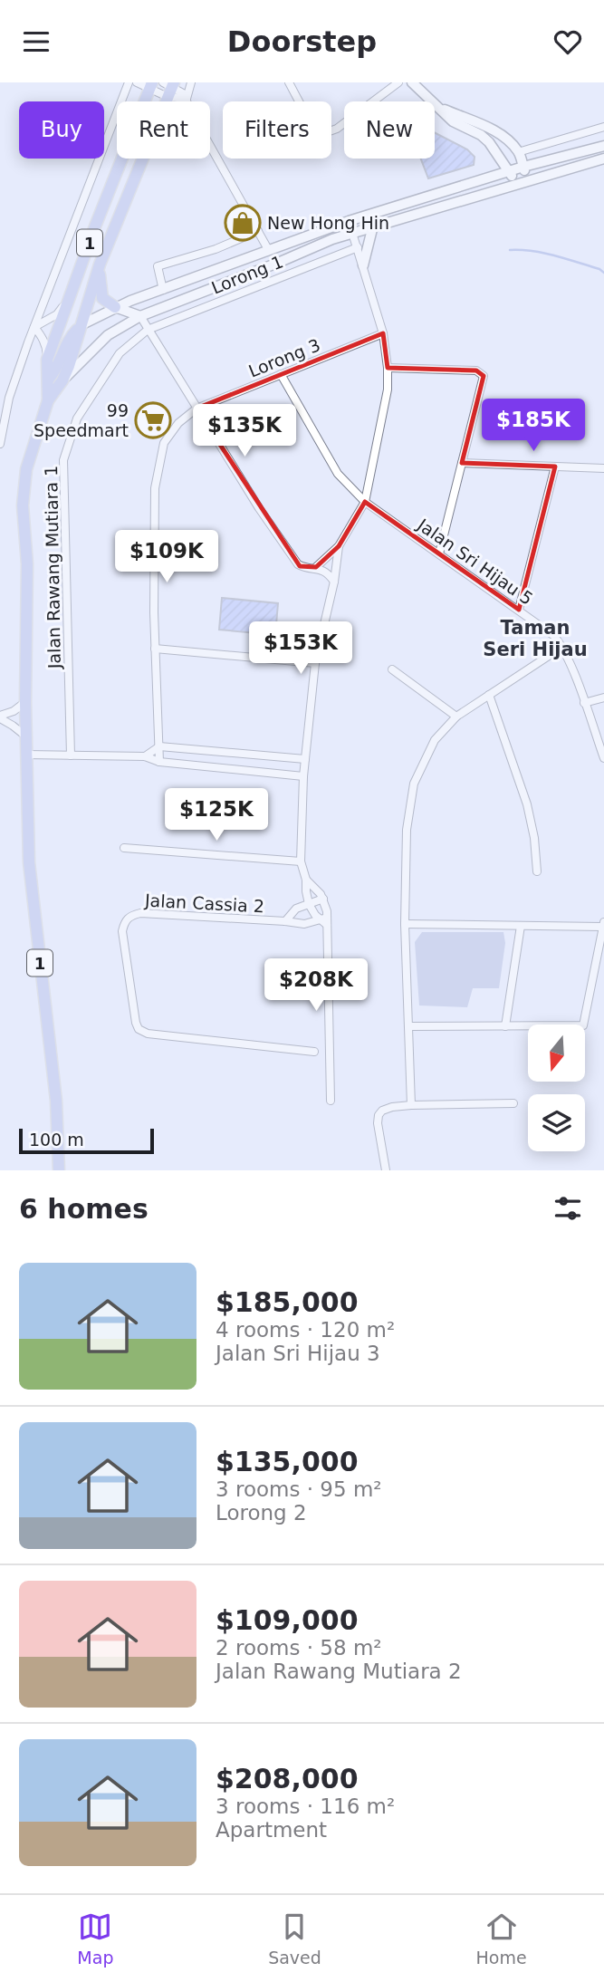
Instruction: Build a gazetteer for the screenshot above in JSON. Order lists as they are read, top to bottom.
{
  "streets": {
    "main road": ["1"],
    "street": [
      "Lorong 1",
      "Lorong 3",
      "Jalan Sri Hijau 5",
      "Jalan Rawang Mutiara 1",
      "Jalan Cassia 2"
    ]
  },
  "crossings": [
    ["Lorong 1", "Jalan Rawang Mutiara 1"],
    ["Lorong 3", "Jalan Sri Hijau 5"]
  ],
  "districts": ["Taman Seri Hijau"],
  "places": {
    "shop": ["New Hong Hin"],
    "supermarket": ["99 Speedmart"]
  },
  "scale_bar": "100 m",
  "north": "bottom",
  "page": {
    "header": "Doorstep",
    "chip": [
      "Buy",
      "Rent",
      "Filters",
      "New"
    ],
    "price": [
      "$185K",
      "$135K",
      "$109K",
      "$153K",
      "$125K",
      "$208K"
    ],
    "scale": "100 m",
    "heading": "6 homes",
    "list": [
      {
        "name": "$185,000",
        "note": "4 rooms · 120 m² · Jalan Sri Hijau 3"
      },
      {
        "name": "$135,000",
        "note": "3 rooms · 95 m² · Lorong 2"
      },
      {
        "name": "$109,000",
        "note": "2 rooms · 58 m² · Jalan Rawang Mutiara 2"
      },
      {
        "name": "$208,000",
        "note": "3 rooms · 116 m² · Apartment"
      }
    ],
    "tabs": ["Map", "Saved", "Home"]
  }
}
